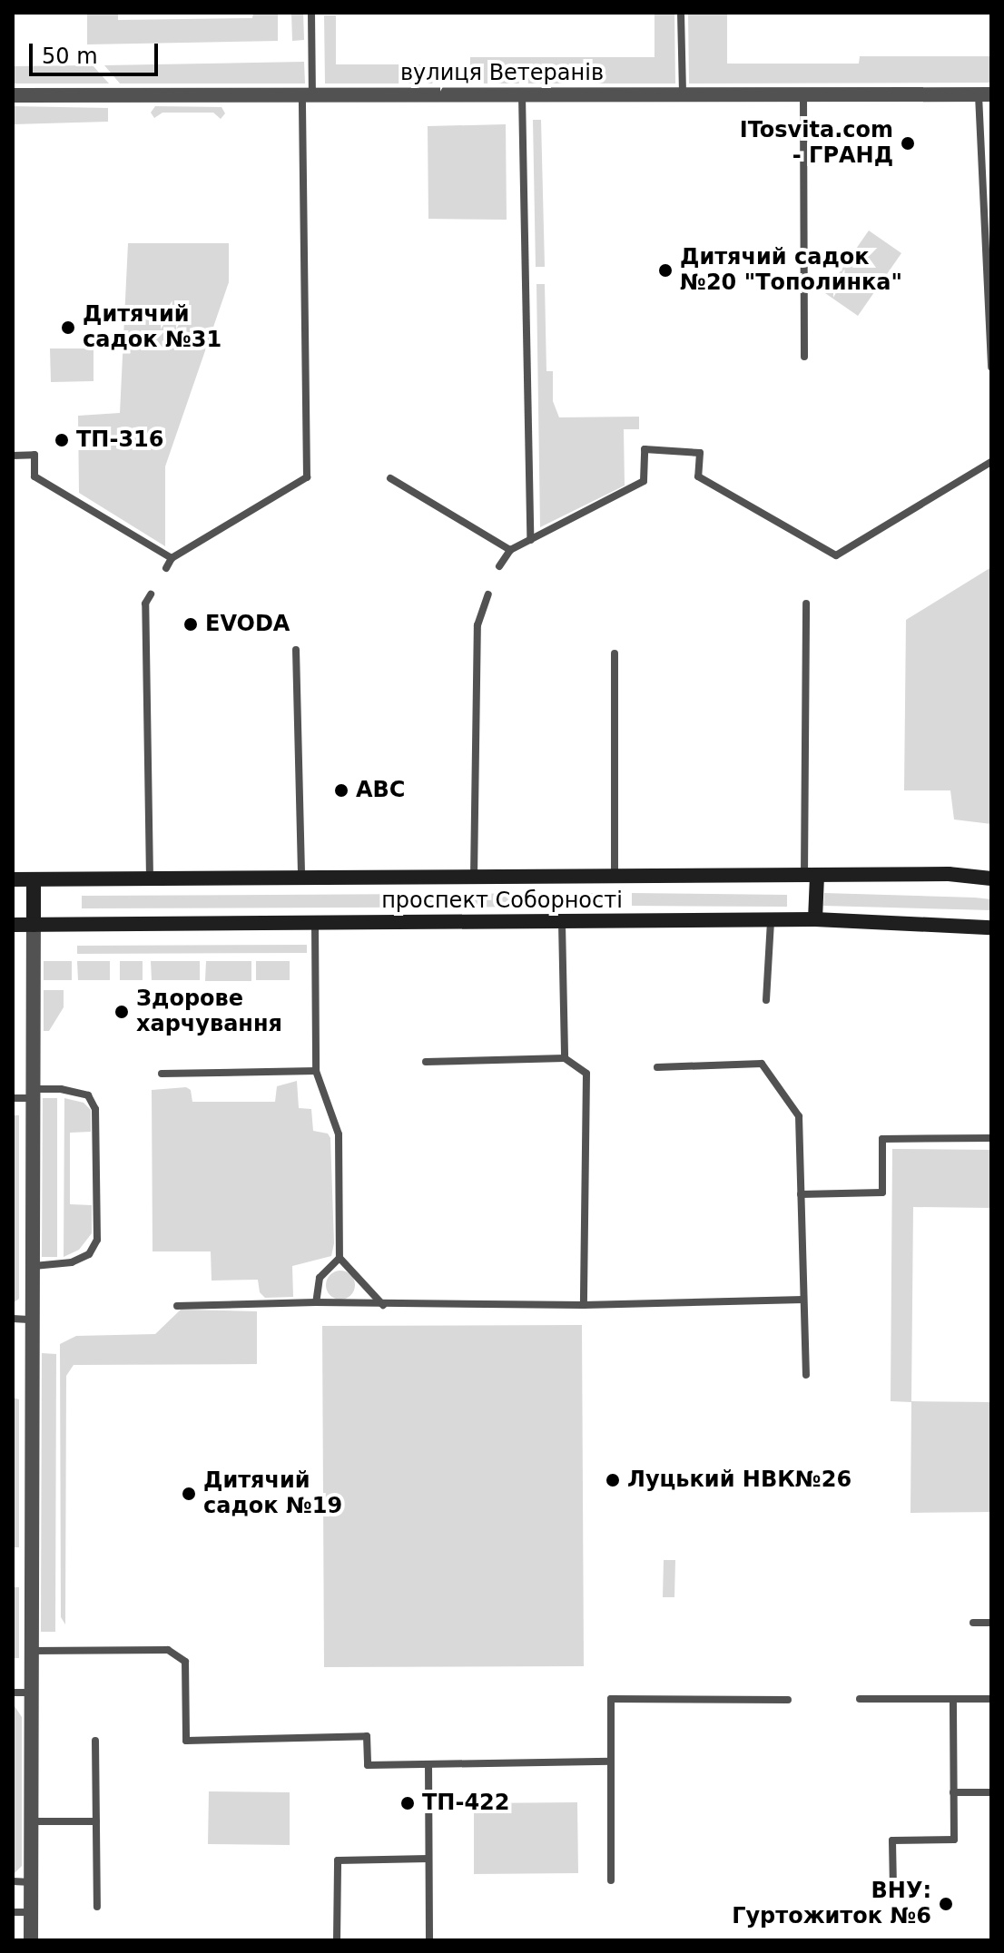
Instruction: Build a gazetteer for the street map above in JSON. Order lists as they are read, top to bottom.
{
  "streets": {
    "main road": ["проспект Соборності"],
    "street": ["вулиця Ветеранів"]
  },
  "places": [
    "ITosvita.com - ГРАНД",
    "Дитячий садок №20 \"Тополинка\"",
    "Дитячий садок №31",
    "ТП-316",
    "EVODA",
    "АВС",
    "Здорове харчування",
    "Луцький НВК№26",
    "Дитячий садок №19",
    "ТП-422",
    "ВНУ: Гуртожиток №6"
  ],
  "scale_bar": "50 m"
}
